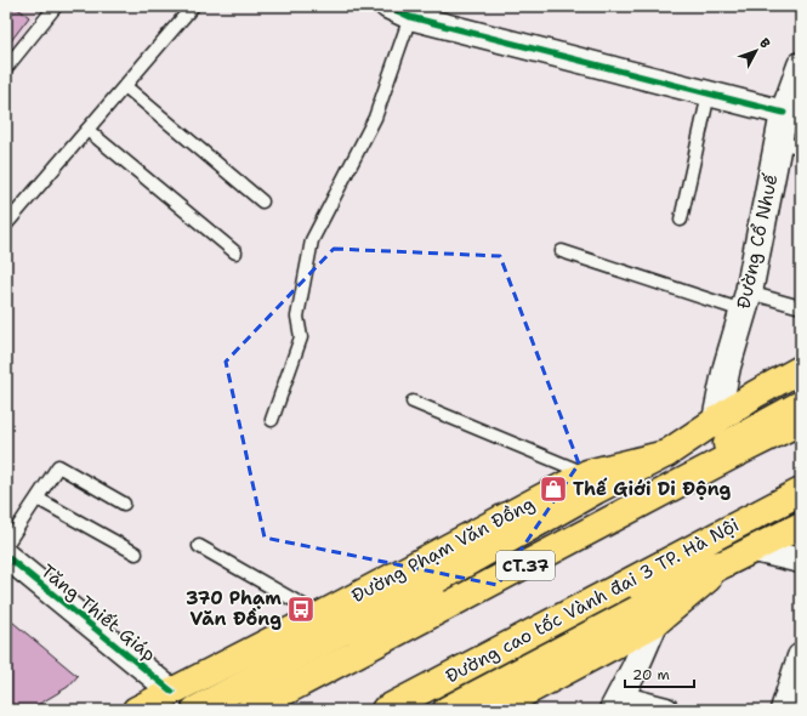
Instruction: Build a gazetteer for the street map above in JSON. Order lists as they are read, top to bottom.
{
  "streets": {
    "main road": [
      "Đường Cổ Nhuế",
      "Đường Phạm Văn Đồng",
      "CT.37",
      "Đường cao tốc Vành đai 3 TP. Hà Nội"
    ],
    "street": ["Tăng Thiết Giáp"]
  },
  "crossings": [
    ["Đường Cổ Nhuế", "Đường Phạm Văn Đồng"],
    ["Đường Phạm Văn Đồng", "Tăng Thiết Giáp"]
  ],
  "places": {
    "shop": ["Thế Giới Di Động"],
    "bus stop": ["370 Phạm Văn Đồng"]
  },
  "scale_bar": "20 m",
  "north": "top right"
}
